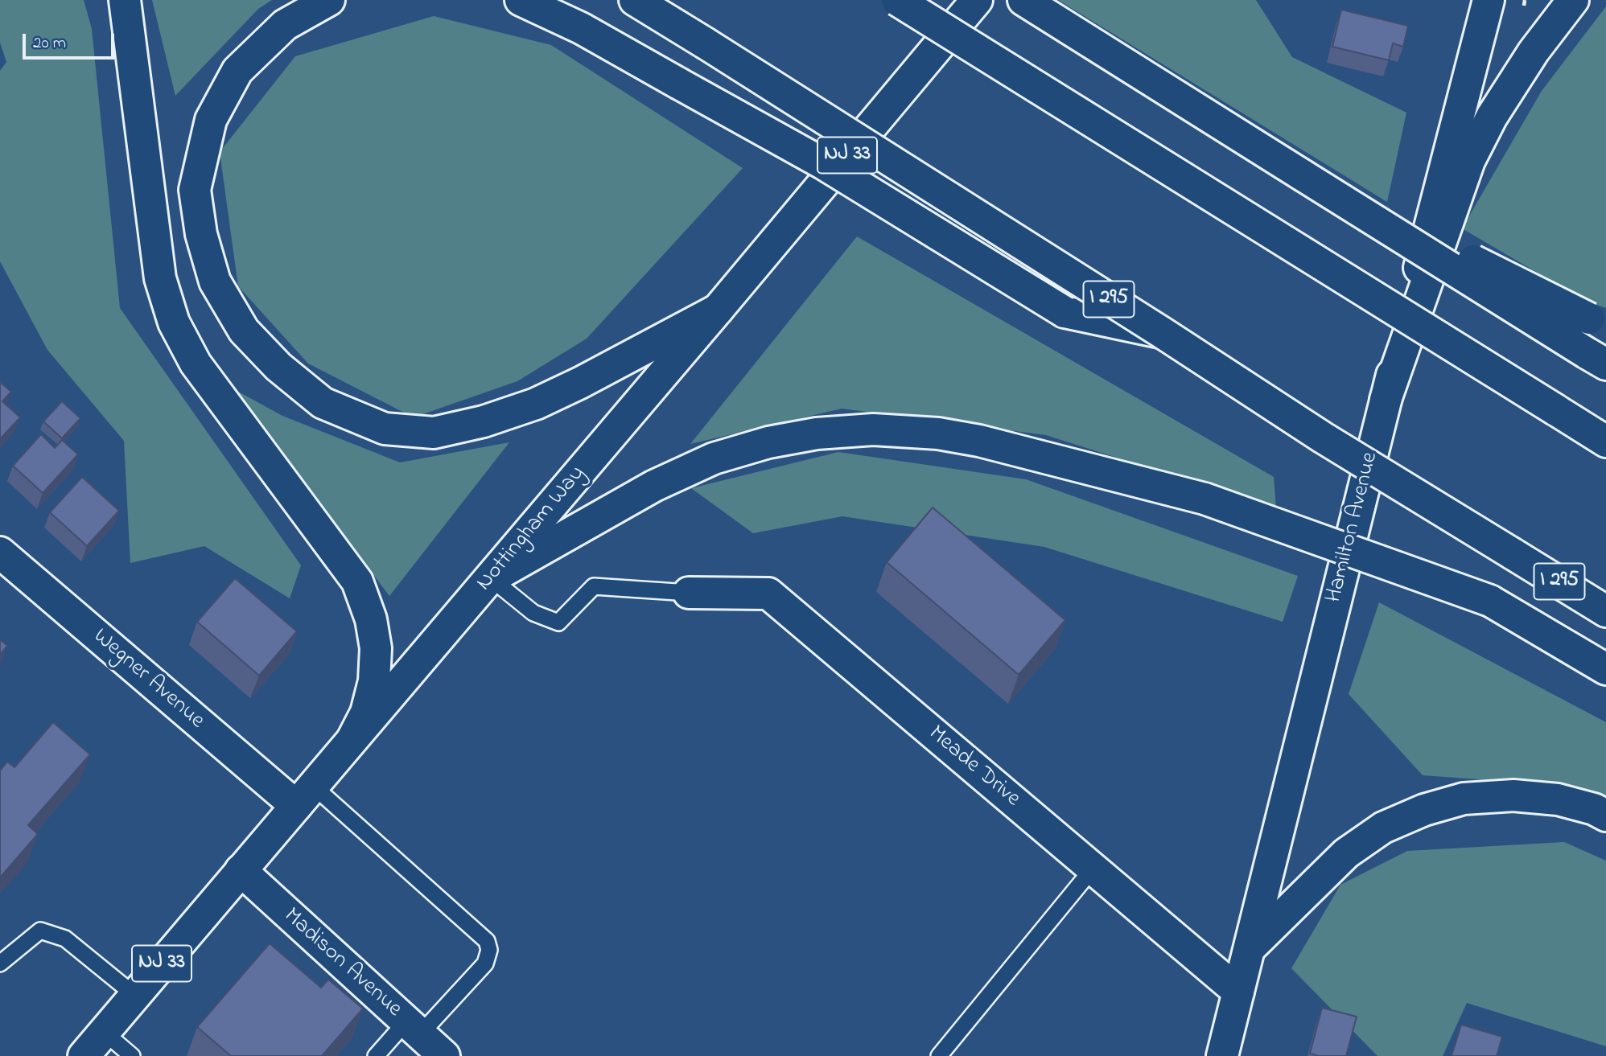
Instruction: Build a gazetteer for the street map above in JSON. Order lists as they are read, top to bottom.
{
  "streets": {
    "main road": [
      "NJ 33",
      "I 295",
      "Hamilton Avenue",
      "Nottingham Way",
      "Wegner Avenue",
      "Meade Drive",
      "Madison Avenue"
    ]
  },
  "crossings": [
    ["Hamilton Avenue", "Meade Drive"],
    ["Nottingham Way", "Wegner Avenue"],
    ["Nottingham Way", "Madison Avenue"]
  ],
  "scale_bar": "20 m"
}
